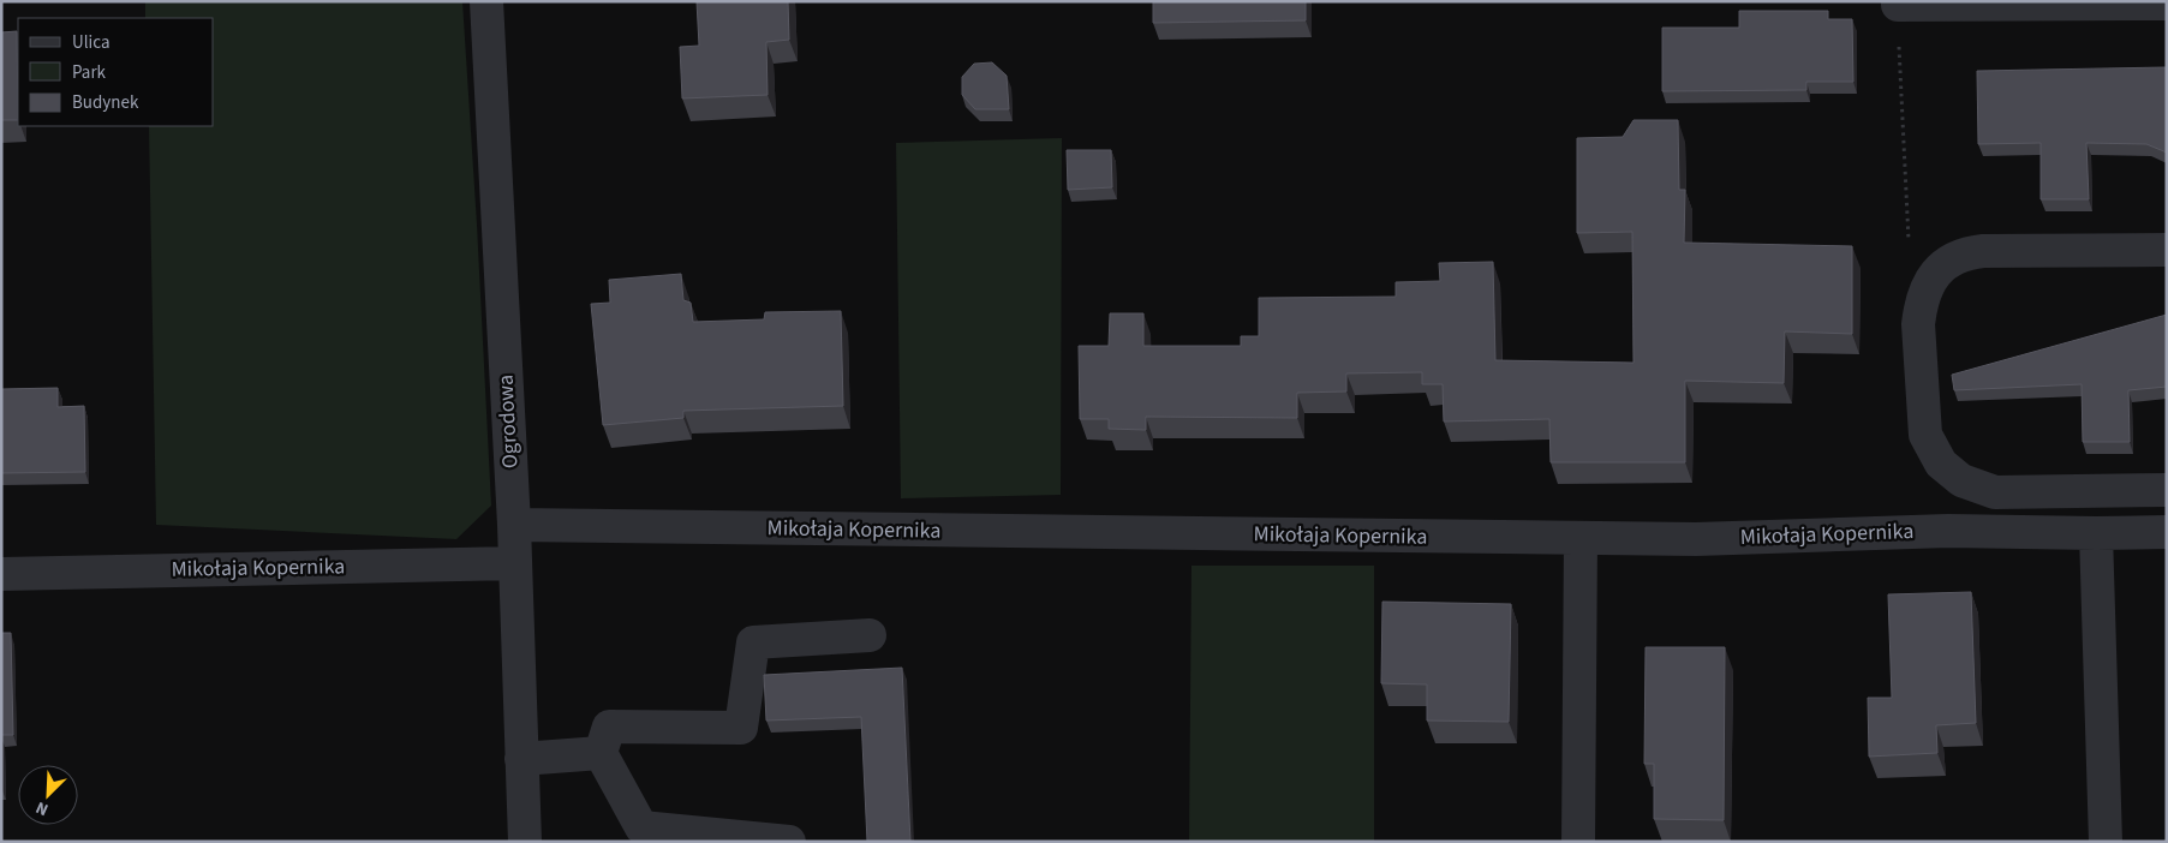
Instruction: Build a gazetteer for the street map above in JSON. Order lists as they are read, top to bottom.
{
  "streets": {
    "street": ["Ogrodowa", "Mikołaja Kopernika"]
  },
  "crossings": [
    ["Ogrodowa", "Mikołaja Kopernika"]
  ],
  "legend": ["Ulica", "Park", "Budynek"],
  "north": "bottom left"
}
